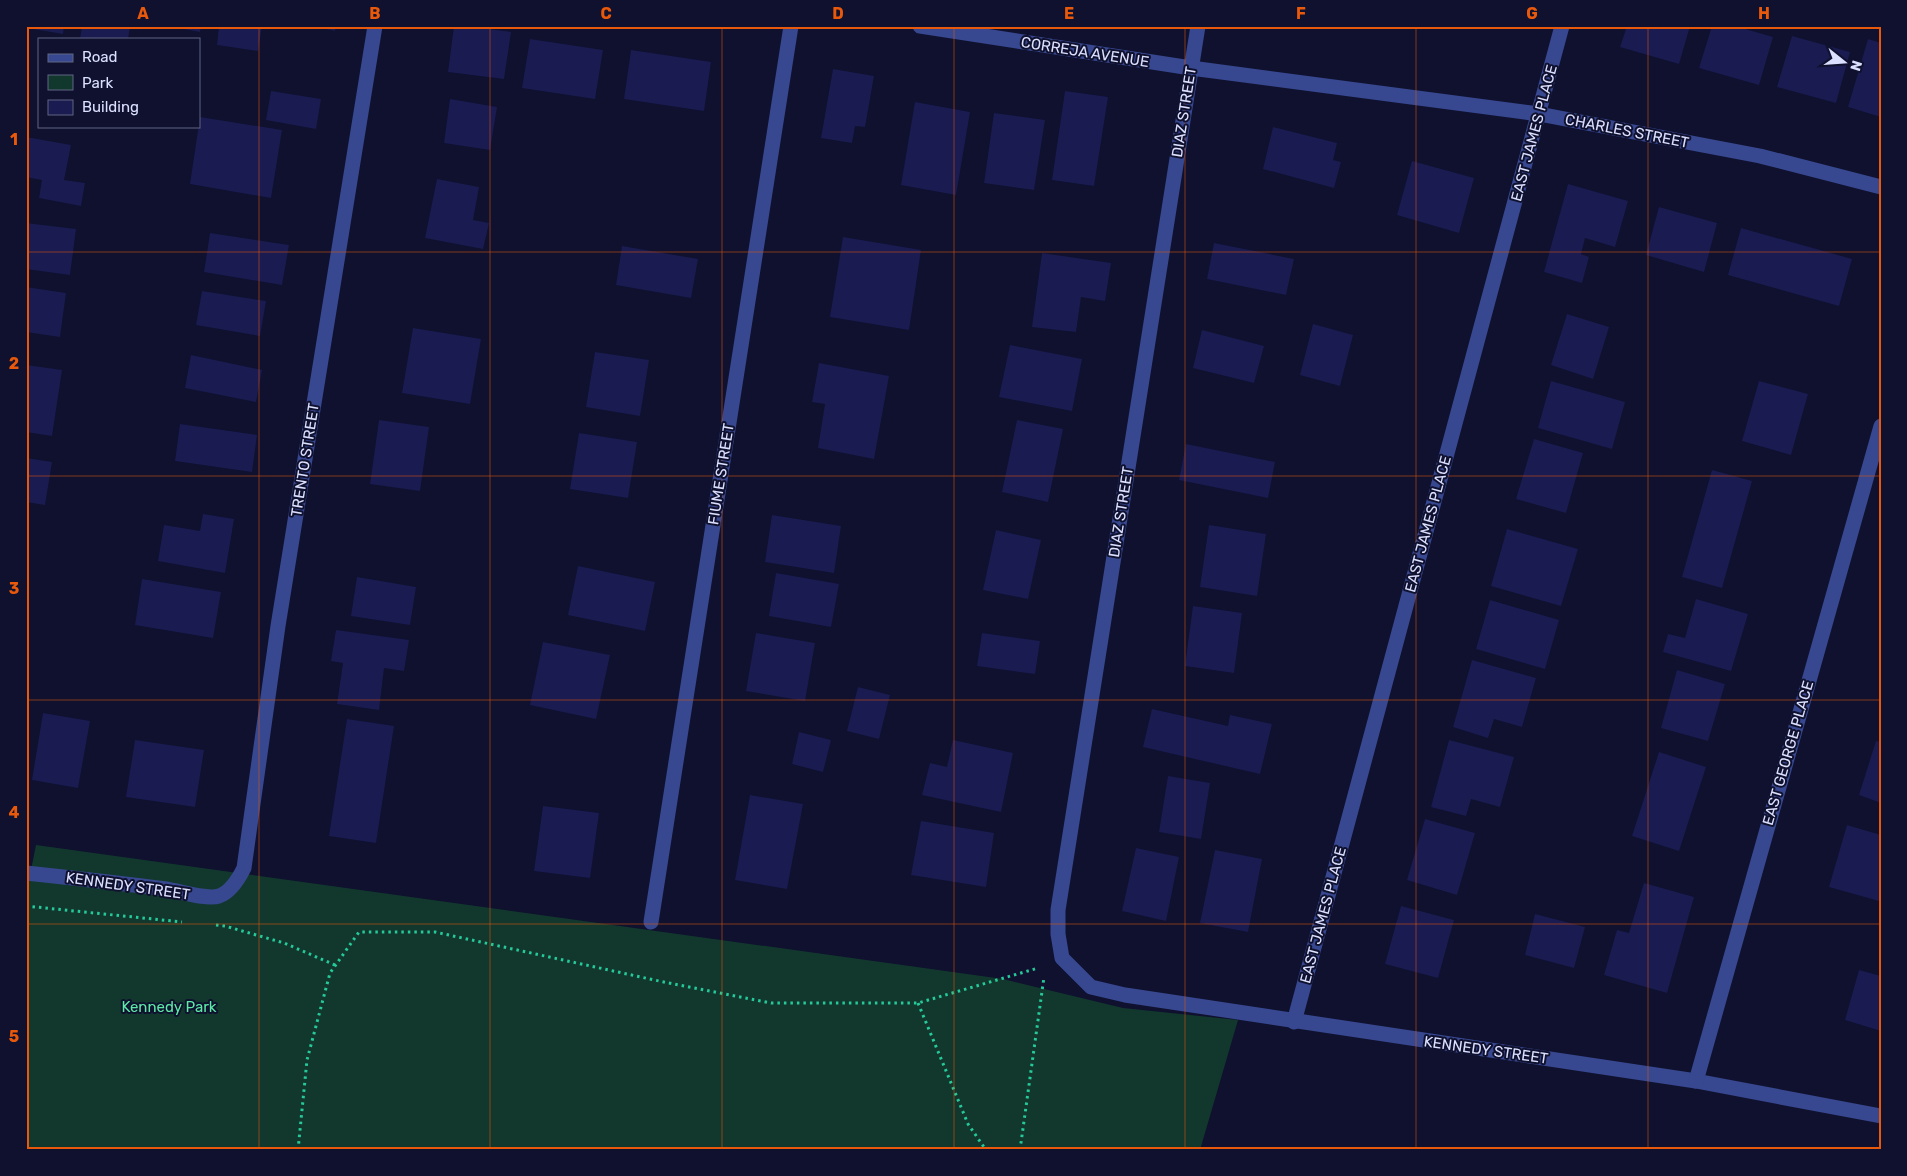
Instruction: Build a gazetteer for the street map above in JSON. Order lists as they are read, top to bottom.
{
  "streets": {
    "street": [
      "CORREJA AVENUE",
      "DIAZ STREET",
      "CHARLES STREET",
      "EAST JAMES PLACE",
      "TRENTO STREET",
      "FIUME STREET",
      "EAST GEORGE PLACE",
      "KENNEDY STREET"
    ]
  },
  "crossings": [
    ["CORREJA AVENUE", "DIAZ STREET"],
    ["CORREJA AVENUE", "CHARLES STREET"],
    ["DIAZ STREET", "CHARLES STREET"],
    ["DIAZ STREET", "KENNEDY STREET"],
    ["CHARLES STREET", "EAST JAMES PLACE"],
    ["EAST JAMES PLACE", "KENNEDY STREET"],
    ["TRENTO STREET", "KENNEDY STREET"],
    ["EAST GEORGE PLACE", "KENNEDY STREET"]
  ],
  "parks": ["Kennedy Park"],
  "legend": ["Road", "Park", "Building"],
  "north": "right",
  "grid": {
    "columns": [
      "A",
      "B",
      "C",
      "D",
      "E",
      "F",
      "G",
      "H"
    ],
    "rows": [
      "1",
      "2",
      "3",
      "4",
      "5"
    ]
  }
}
